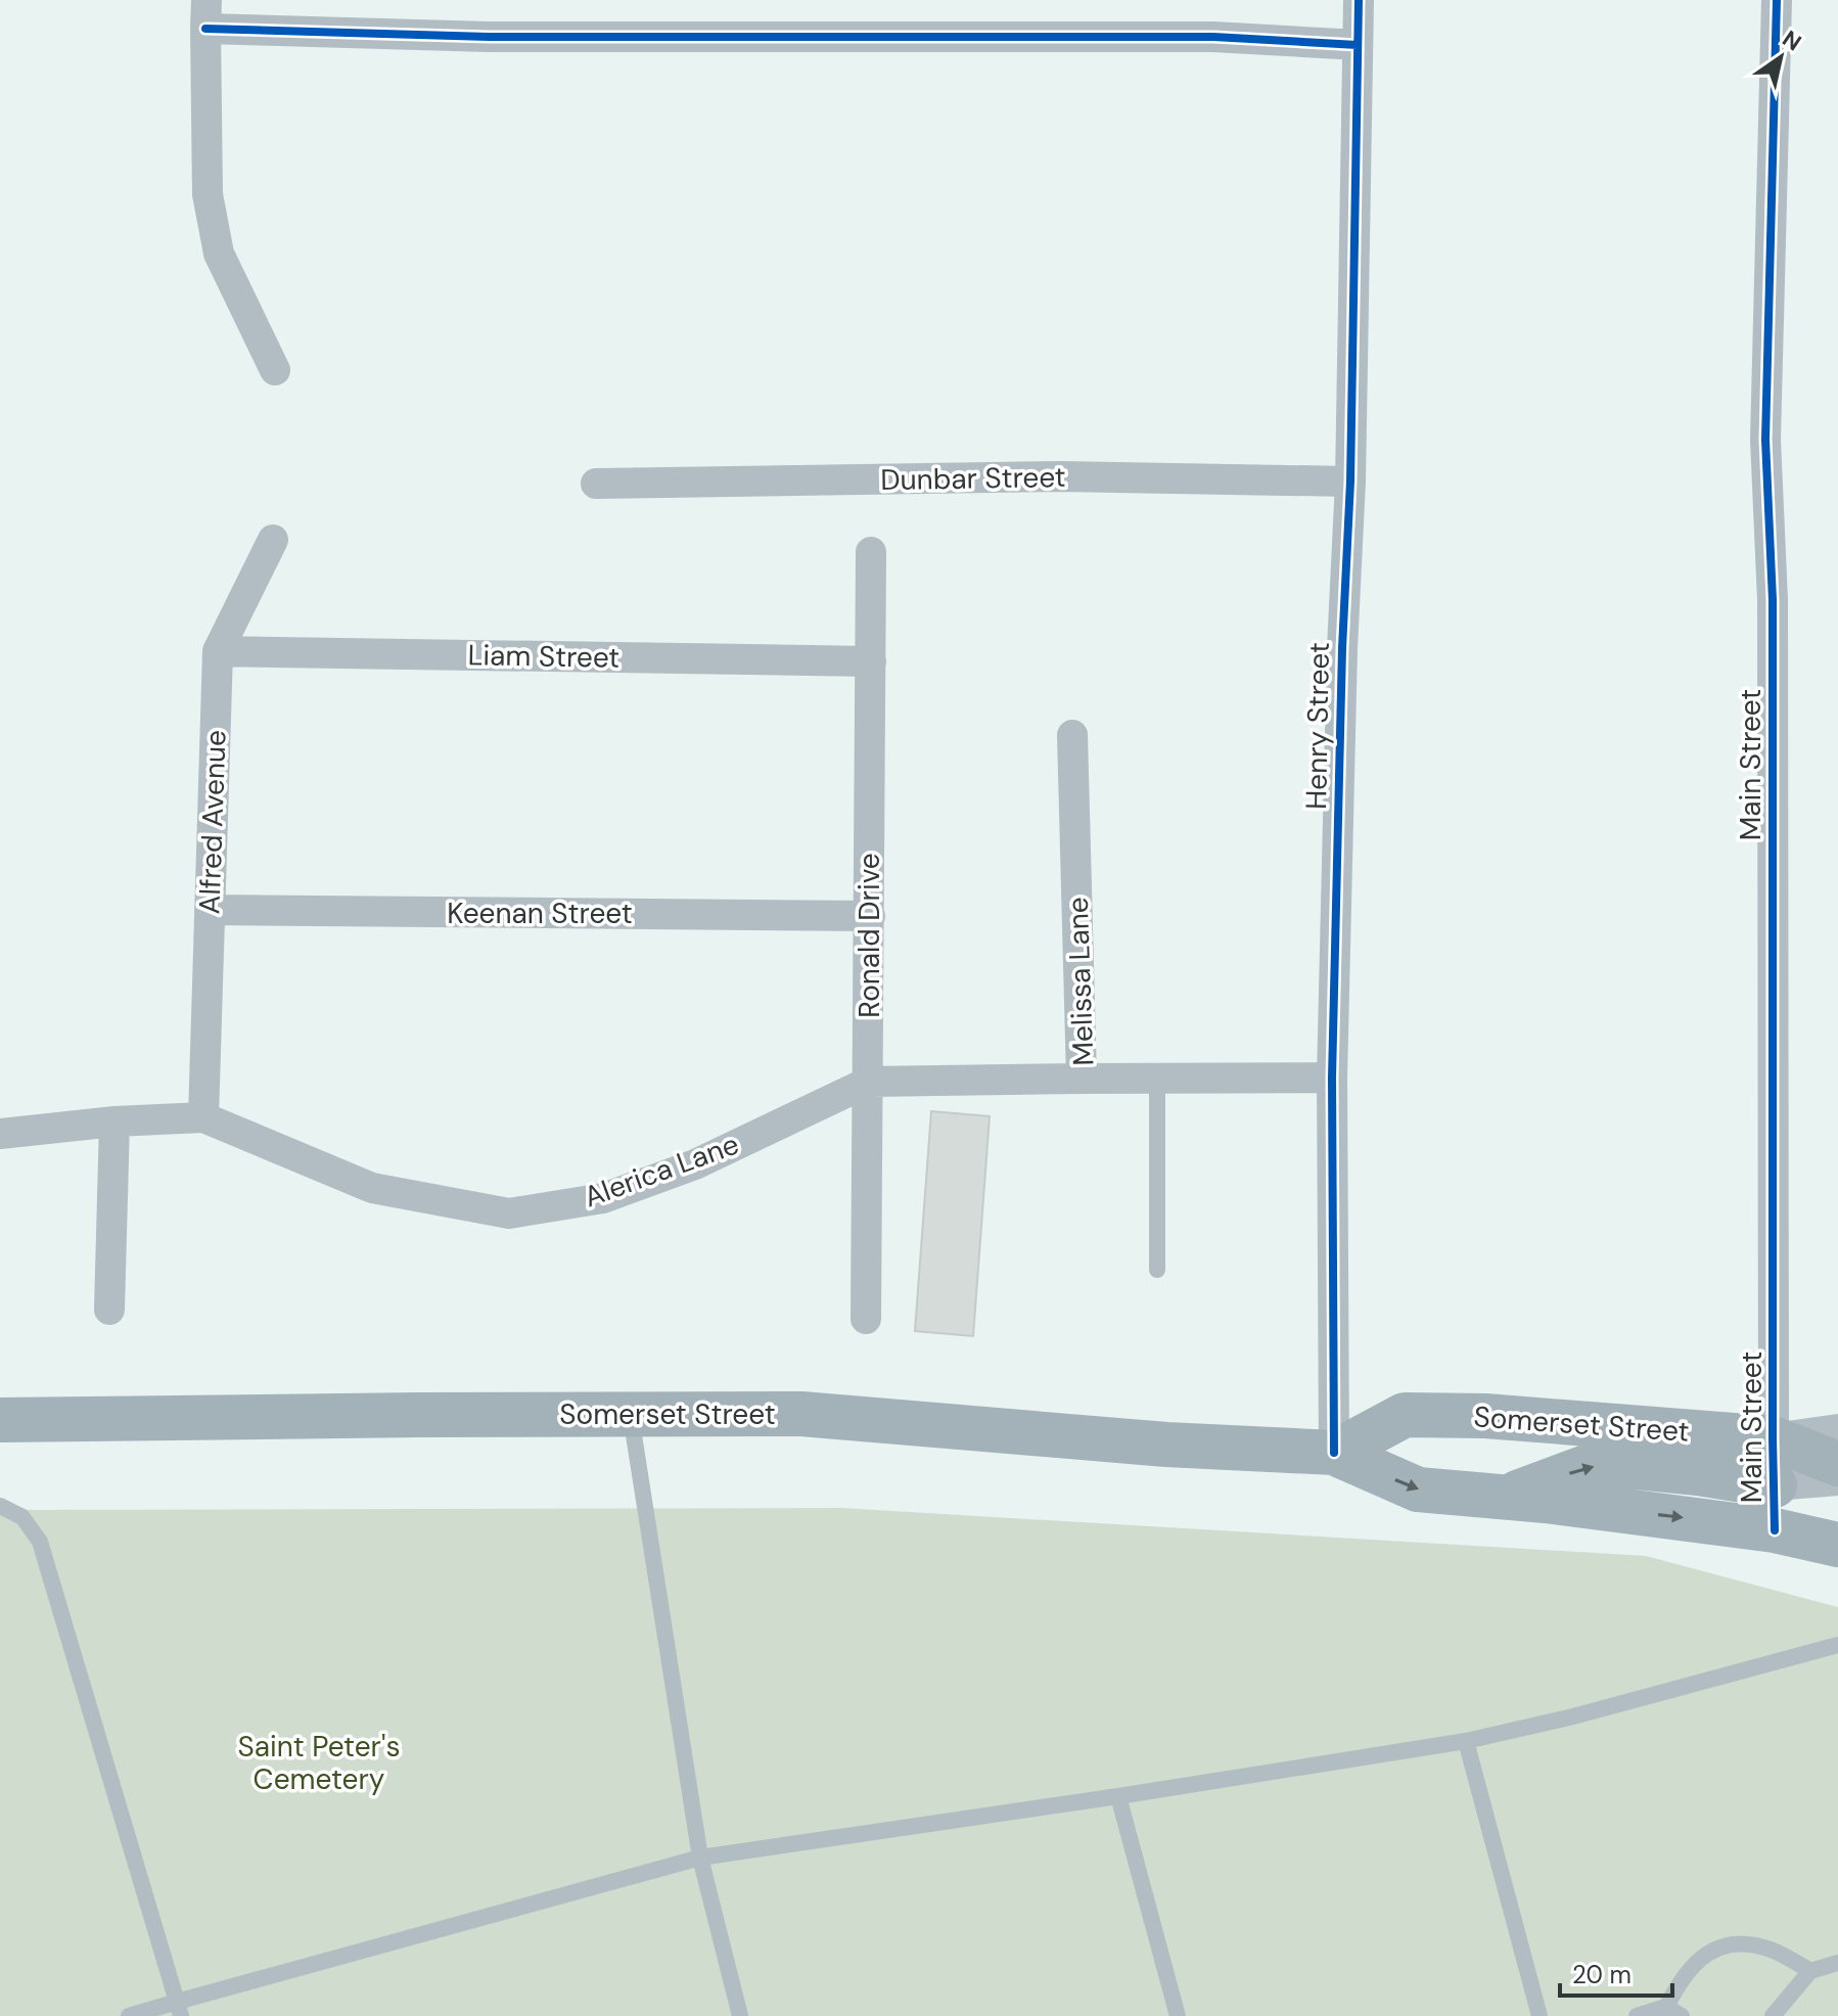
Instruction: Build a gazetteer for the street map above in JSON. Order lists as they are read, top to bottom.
{
  "streets": {
    "main road": ["Somerset Street"],
    "street": [
      "Dunbar Street",
      "Liam Street",
      "Henry Street",
      "Main Street",
      "Alfred Avenue",
      "Keenan Street",
      "Ronald Drive",
      "Melissa Lane",
      "Alerica Lane"
    ]
  },
  "crossings": [
    ["Dunbar Street", "Henry Street"],
    ["Liam Street", "Alfred Avenue"],
    ["Liam Street", "Ronald Drive"],
    ["Henry Street", "Melissa Lane"],
    ["Henry Street", "Somerset Street"],
    ["Main Street", "Somerset Street"],
    ["Alfred Avenue", "Keenan Street"],
    ["Alfred Avenue", "Alerica Lane"],
    ["Keenan Street", "Ronald Drive"],
    ["Ronald Drive", "Alerica Lane"],
    ["Melissa Lane", "Alerica Lane"]
  ],
  "parks": ["Saint Peter's Cemetery"],
  "scale_bar": "20 m",
  "north": "top right"
}
